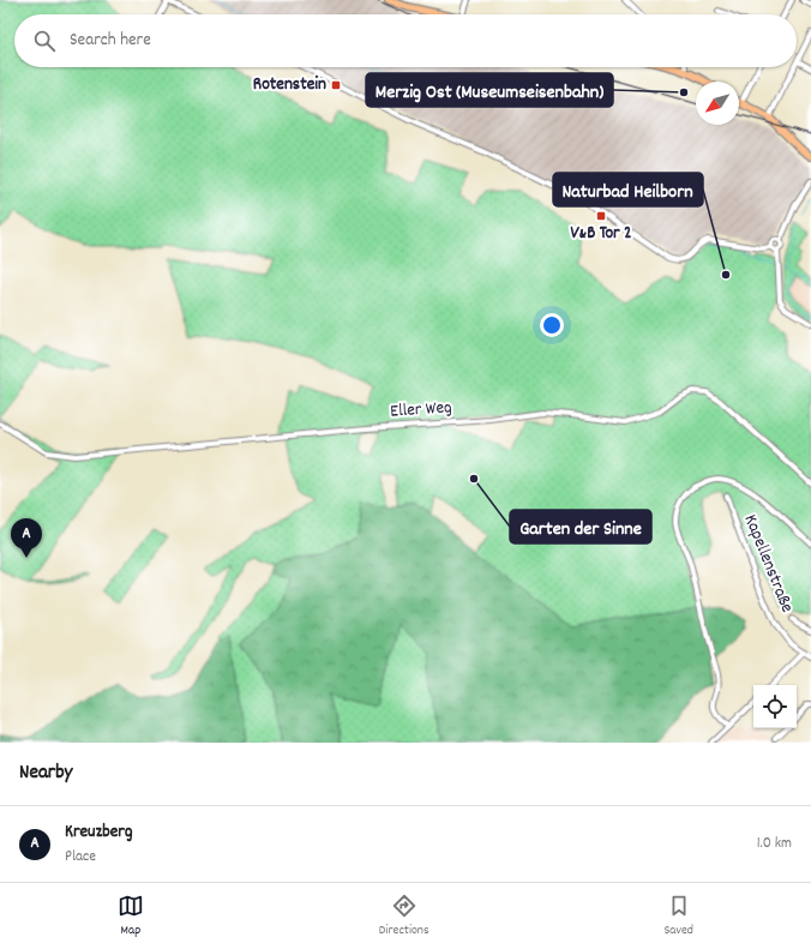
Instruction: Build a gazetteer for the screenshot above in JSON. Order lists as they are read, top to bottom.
{
  "streets": {
    "street": ["Eller Weg", "Kapellenstraße"]
  },
  "places": {
    "transit": ["Rotenstein", "V&B Tor 2"],
    "other": ["Merzig Ost (Museumseisenbahn)", "Naturbad Heilborn", "Garten der Sinne"]
  },
  "north": "bottom left",
  "page": {
    "search": "Search here",
    "pins": "A",
    "heading": "Nearby",
    "list": [
      {
        "mark": "A",
        "name": "Kreuzberg",
        "note": "Place",
        "value": "1.0 km"
      }
    ],
    "nav": ["Map", "Directions", "Saved"]
  }
}
